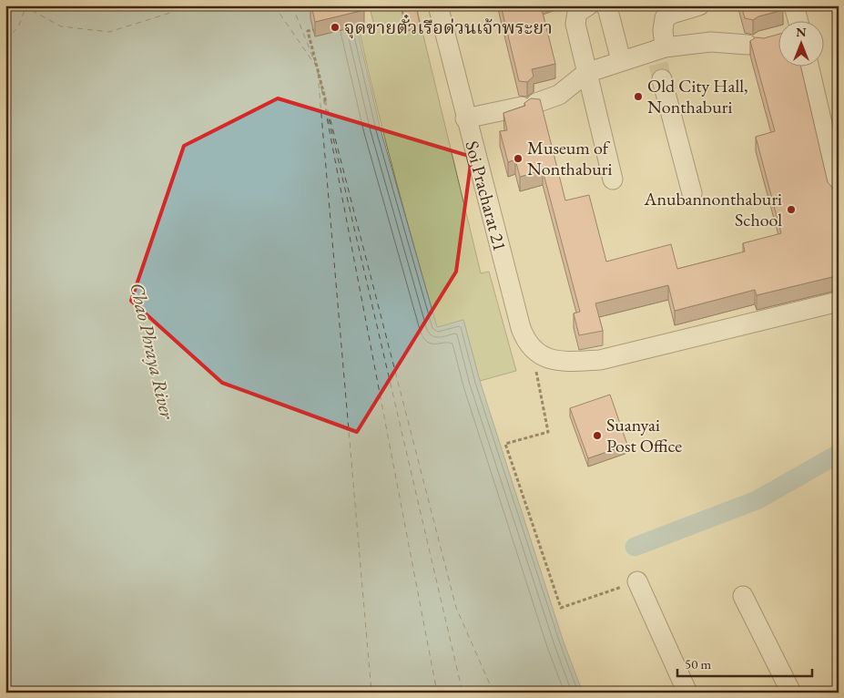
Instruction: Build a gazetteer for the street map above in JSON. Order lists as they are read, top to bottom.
{
  "streets": {
    "street": ["Soi Pracharat 21"]
  },
  "water": ["Chao Phraya River"],
  "places": [
    "จุดขายตั๋วเรือด่วนเจ้าพระยา",
    "Old City Hall, Nonthaburi",
    "Museum of Nonthaburi",
    "Anubannonthaburi School",
    "Suanyai Post Office"
  ],
  "scale_bar": "50 m",
  "north": "top"
}
